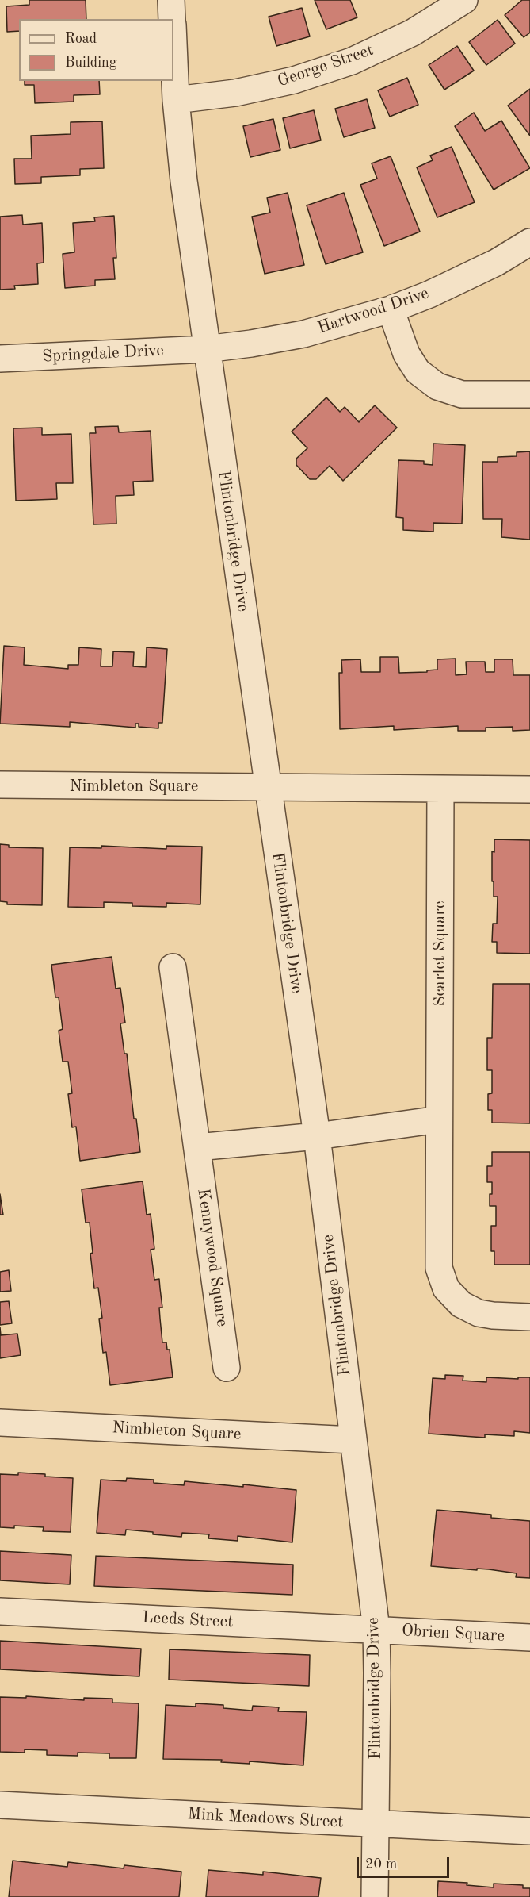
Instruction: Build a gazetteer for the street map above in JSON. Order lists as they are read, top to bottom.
{
  "streets": {
    "street": [
      "George Street",
      "Hartwood Drive",
      "Springdale Drive",
      "Flintonbridge Drive",
      "Nimbleton Square",
      "Scarlet Square",
      "Kennywood Square",
      "Leeds Street",
      "Obrien Square",
      "Mink Meadows Street"
    ]
  },
  "crossings": [
    ["George Street", "Flintonbridge Drive"],
    ["Hartwood Drive", "Springdale Drive"],
    ["Hartwood Drive", "Flintonbridge Drive"],
    ["Springdale Drive", "Flintonbridge Drive"],
    ["Flintonbridge Drive", "Nimbleton Square"],
    ["Flintonbridge Drive", "Leeds Street"],
    ["Flintonbridge Drive", "Obrien Square"],
    ["Flintonbridge Drive", "Mink Meadows Street"],
    ["Leeds Street", "Obrien Square"]
  ],
  "legend": ["Road", "Building"],
  "scale_bar": "20 m"
}
